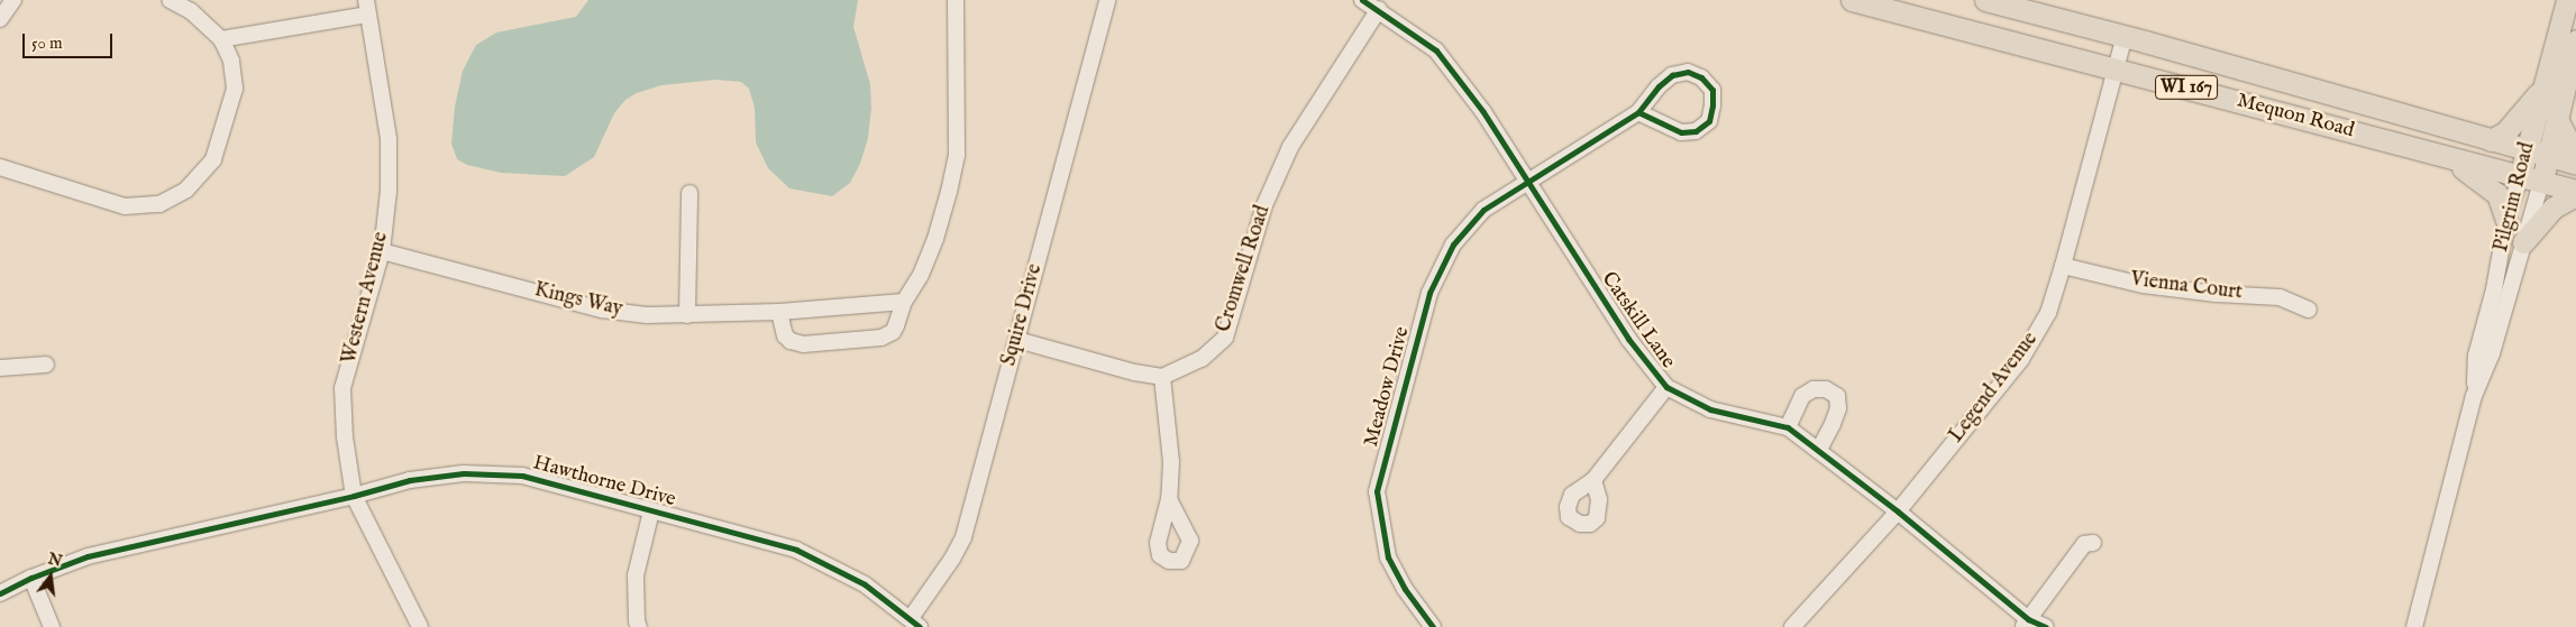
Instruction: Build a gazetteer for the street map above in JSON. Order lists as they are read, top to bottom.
{
  "streets": {
    "main road": ["WI 167", "Mequon Road", "Pilgrim Road"],
    "street": [
      "Cromwell Road",
      "Vienna Court",
      "Western Avenue",
      "Kings Way",
      "Squire Drive",
      "Catskill Lane",
      "Meadow Drive",
      "Legend Avenue",
      "Hawthorne Drive"
    ]
  },
  "crossings": [
    ["Mequon Road", "Pilgrim Road"],
    ["Mequon Road", "Legend Avenue"],
    ["Cromwell Road", "Catskill Lane"],
    ["Vienna Court", "Legend Avenue"],
    ["Western Avenue", "Kings Way"],
    ["Western Avenue", "Hawthorne Drive"],
    ["Squire Drive", "Hawthorne Drive"],
    ["Catskill Lane", "Meadow Drive"],
    ["Catskill Lane", "Legend Avenue"]
  ],
  "scale_bar": "50 m",
  "north": "top"
}
